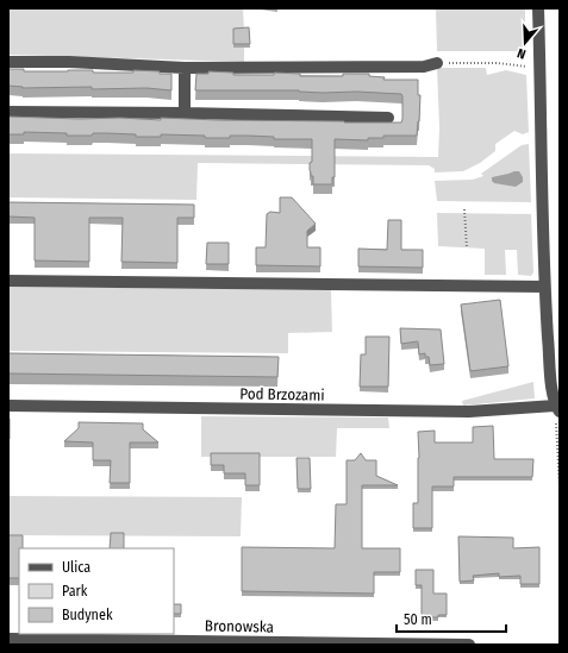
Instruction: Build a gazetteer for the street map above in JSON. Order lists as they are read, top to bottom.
{
  "streets": {
    "street": ["Pod Brzozami", "Bronowska"]
  },
  "legend": ["Ulica", "Park", "Budynek"],
  "scale_bar": "50 m",
  "north": "bottom"
}
